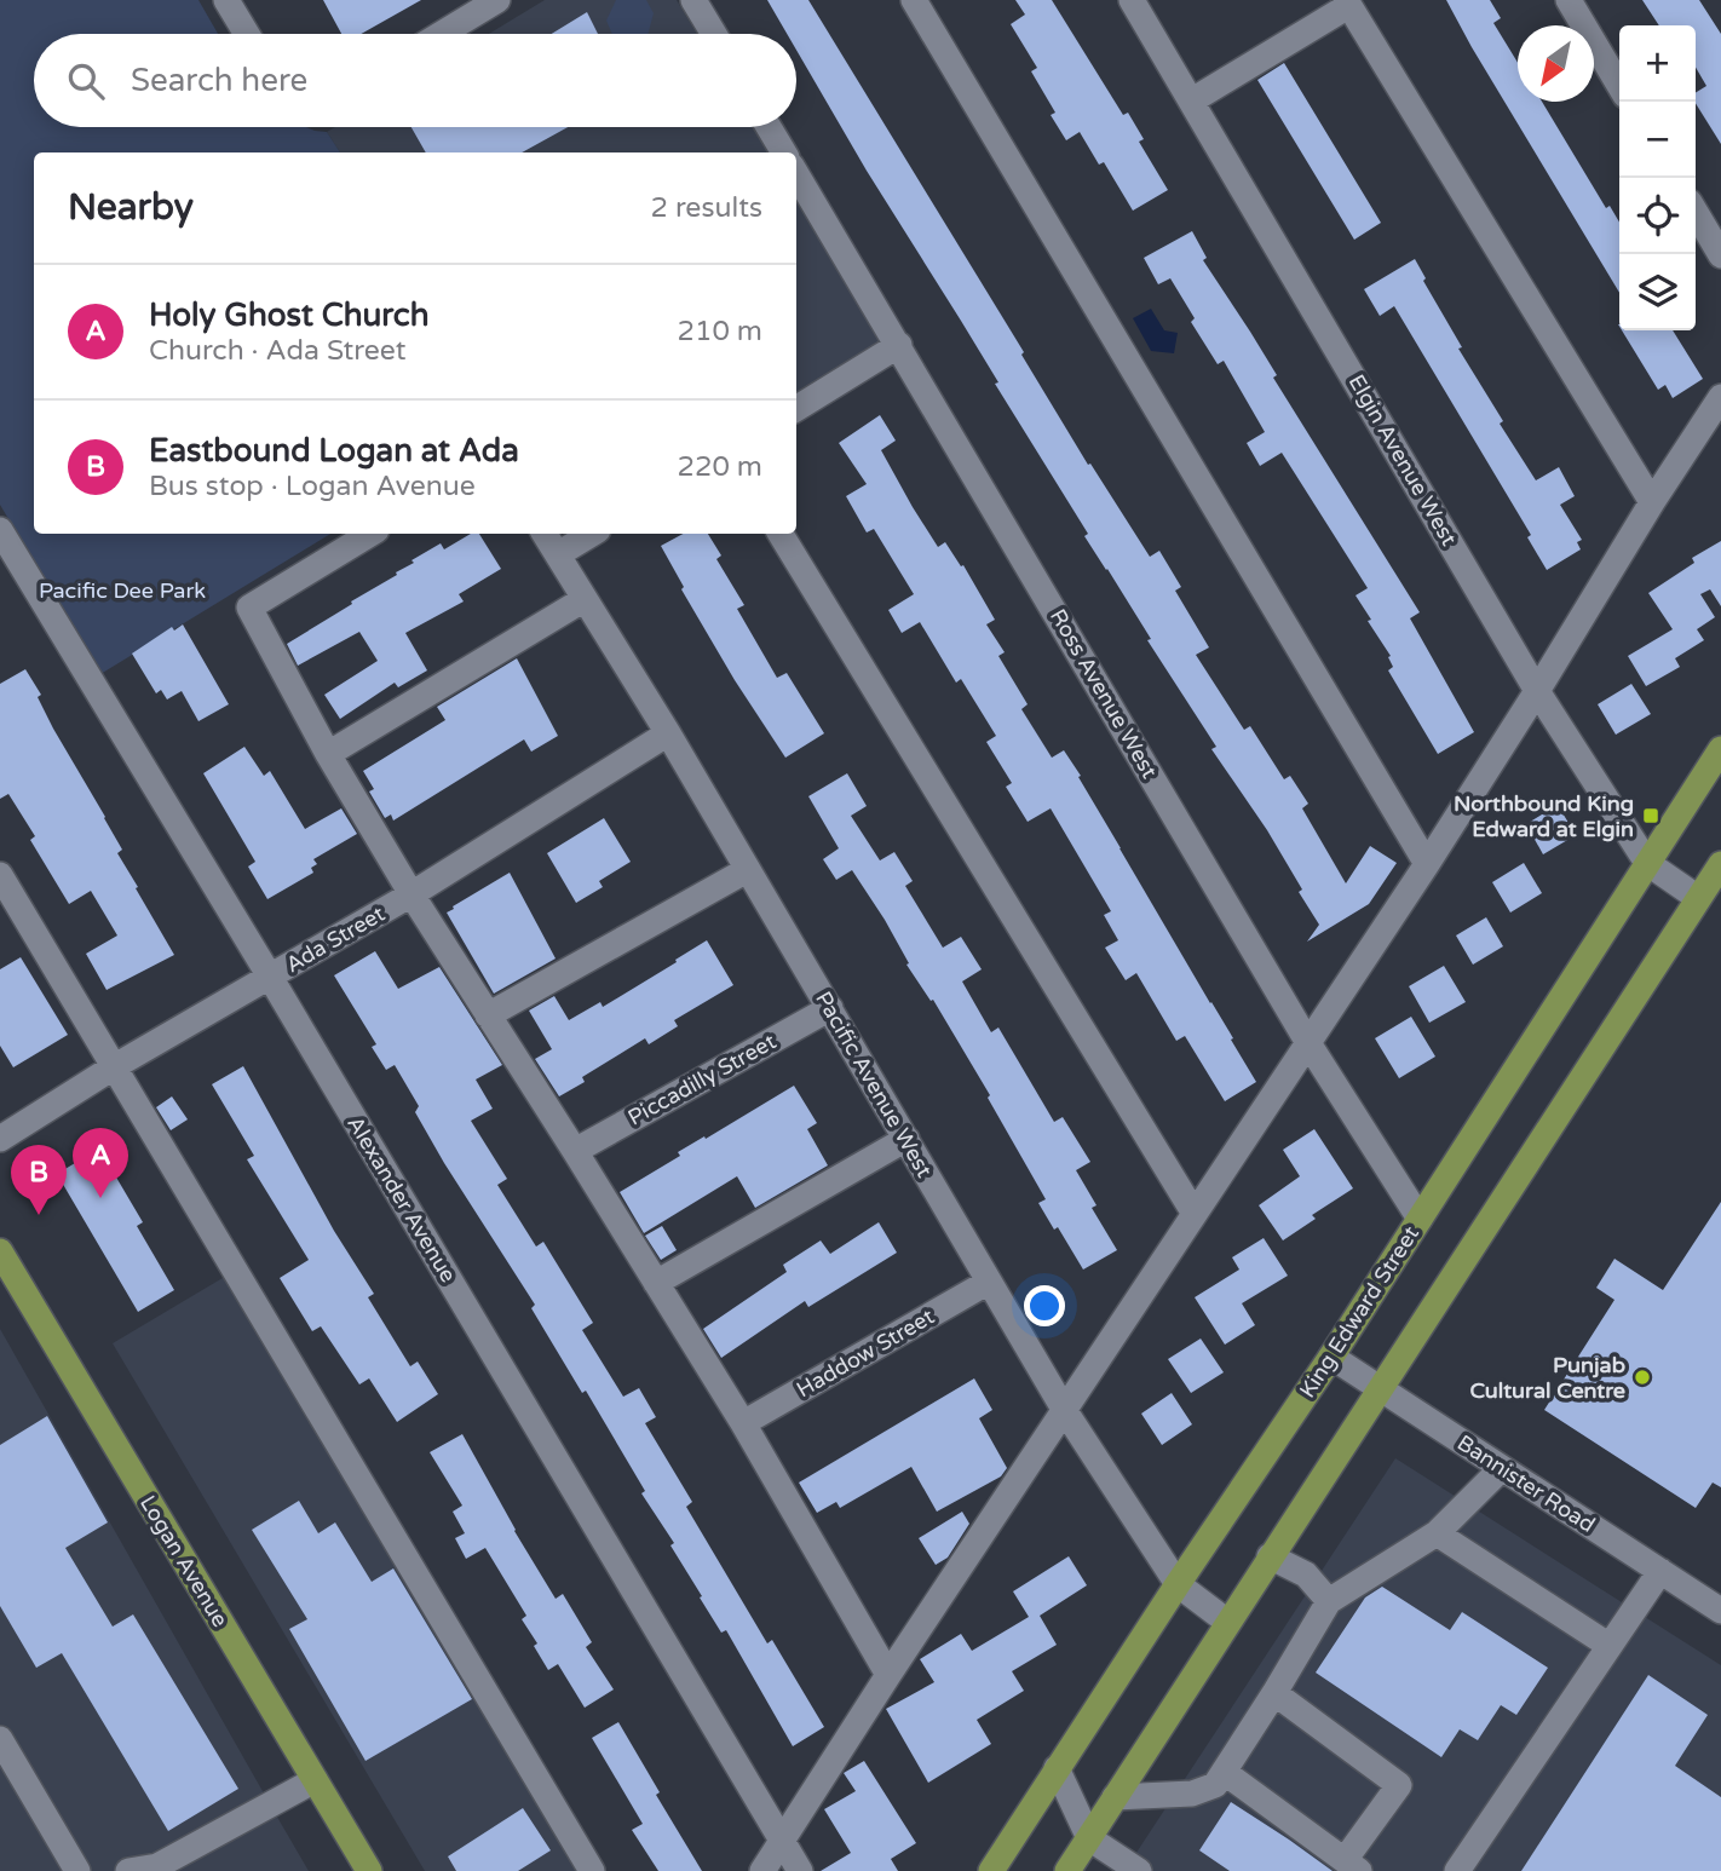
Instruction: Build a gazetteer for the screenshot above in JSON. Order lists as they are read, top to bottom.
{
  "streets": {
    "main road": ["King Edward Street", "Logan Avenue"],
    "street": [
      "Elgin Avenue West",
      "Ross Avenue West",
      "Ada Street",
      "Piccadilly Street",
      "Pacific Avenue West",
      "Alexander Avenue",
      "Haddow Street",
      "Bannister Road"
    ]
  },
  "crossings": [
    ["Elgin Avenue West", "King Edward Street"],
    ["Ross Avenue West", "King Edward Street"],
    ["Ada Street", "Pacific Avenue West"],
    ["Ada Street", "Alexander Avenue"],
    ["Piccadilly Street", "Pacific Avenue West"],
    ["Pacific Avenue West", "King Edward Street"],
    ["Pacific Avenue West", "Haddow Street"],
    ["King Edward Street", "Bannister Road"]
  ],
  "parks": ["Pacific Dee Park"],
  "places": {
    "transit": ["Northbound King Edward at Elgin"],
    "other": ["Punjab Cultural Centre"]
  },
  "north": "bottom left",
  "page": {
    "map_buttons": ["+", "−"],
    "search": "Search here",
    "heading": ["Nearby", "2 results"],
    "list": [
      {
        "mark": "A",
        "name": "Holy Ghost Church",
        "note": "Church · Ada Street",
        "value": "210 m"
      },
      {
        "mark": "B",
        "name": "Eastbound Logan at Ada",
        "note": "Bus stop · Logan Avenue",
        "value": "220 m"
      }
    ],
    "pins": ["A", "B"]
  }
}
